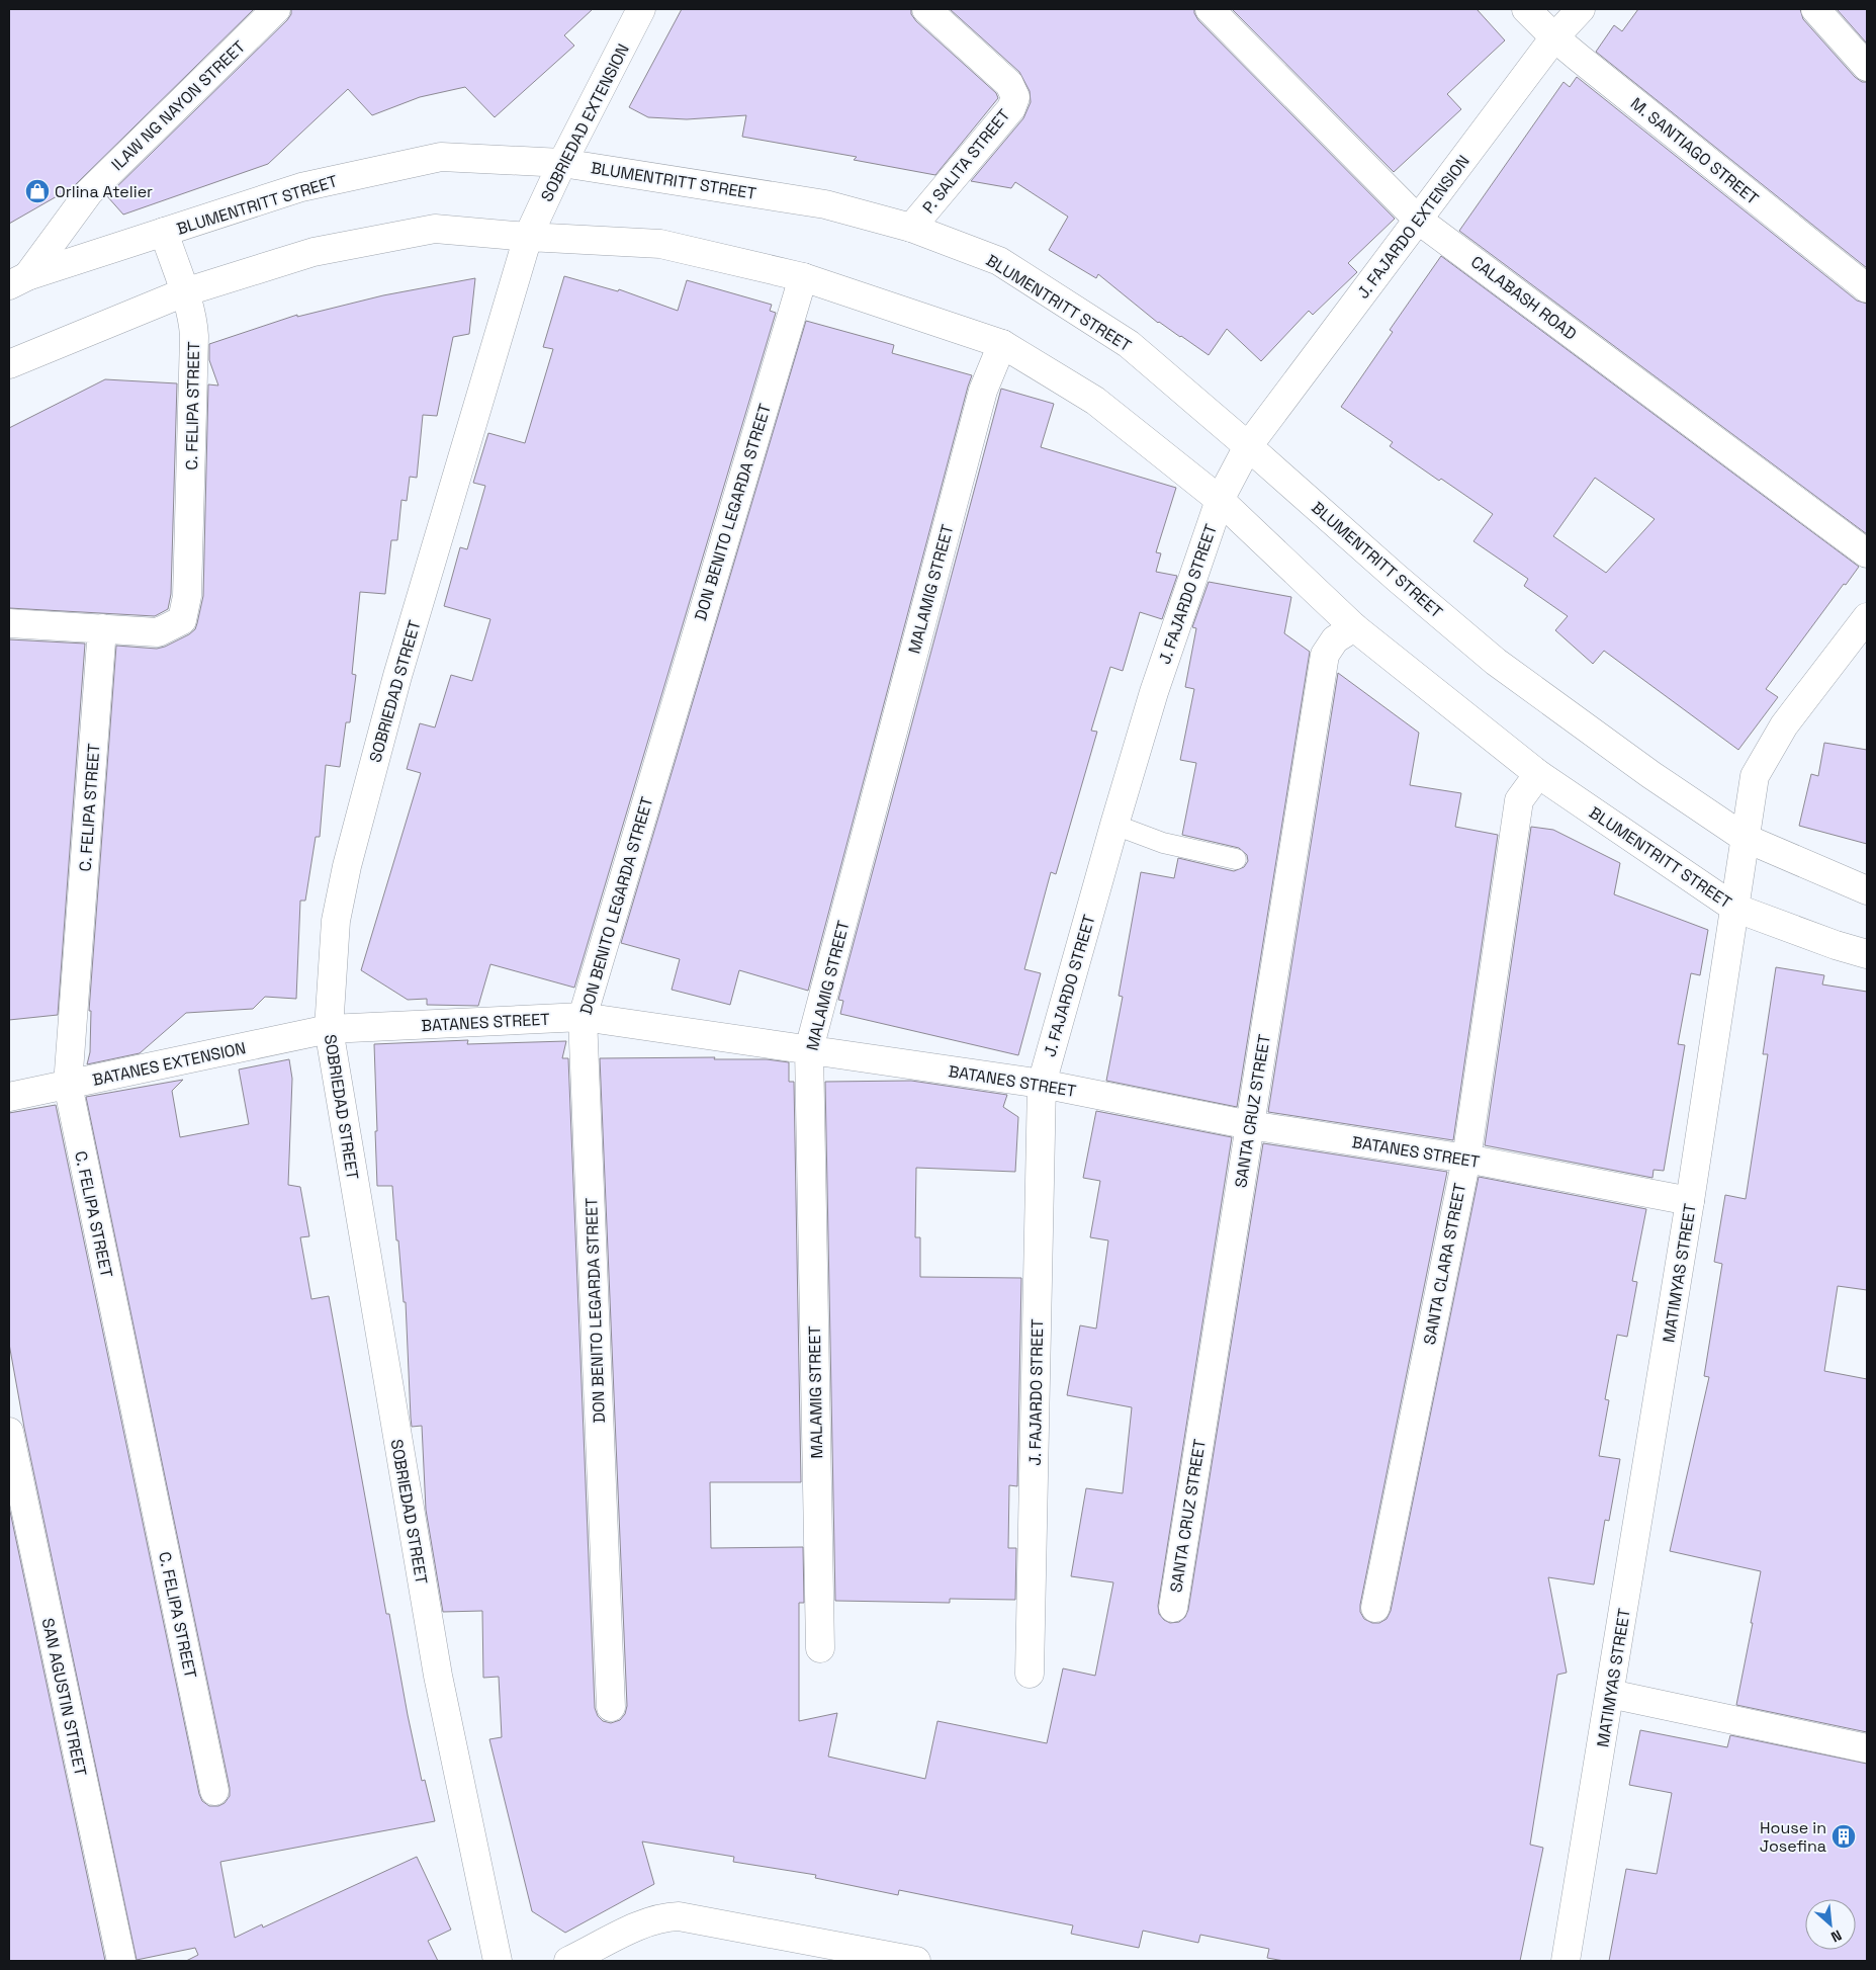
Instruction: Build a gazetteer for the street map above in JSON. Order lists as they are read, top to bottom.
{
  "streets": {
    "street": [
      "ILAW NG NAYON STREET",
      "SOBRIEDAD EXTENSION",
      "M. SANTIAGO STREET",
      "P. SALITA STREET",
      "BLUMENTRITT STREET",
      "J. FAJARDO EXTENSION",
      "CALABASH ROAD",
      "C. FELIPA STREET",
      "DON BENITO LEGARDA STREET",
      "MALAMIG STREET",
      "J. FAJARDO STREET",
      "SOBRIEDAD STREET",
      "BATANES STREET",
      "BATANES EXTENSION",
      "SANTA CRUZ STREET",
      "SANTA CLARA STREET",
      "MATIMYAS STREET",
      "SAN AGUSTIN STREET"
    ]
  },
  "crossings": [
    ["ILAW NG NAYON STREET", "BLUMENTRITT STREET"],
    ["SOBRIEDAD EXTENSION", "BLUMENTRITT STREET"],
    ["SOBRIEDAD EXTENSION", "SOBRIEDAD STREET"],
    ["M. SANTIAGO STREET", "J. FAJARDO EXTENSION"],
    ["P. SALITA STREET", "BLUMENTRITT STREET"],
    ["BLUMENTRITT STREET", "J. FAJARDO EXTENSION"],
    ["BLUMENTRITT STREET", "C. FELIPA STREET"],
    ["BLUMENTRITT STREET", "DON BENITO LEGARDA STREET"],
    ["BLUMENTRITT STREET", "MALAMIG STREET"],
    ["BLUMENTRITT STREET", "J. FAJARDO STREET"],
    ["BLUMENTRITT STREET", "SOBRIEDAD STREET"],
    ["BLUMENTRITT STREET", "SANTA CRUZ STREET"],
    ["BLUMENTRITT STREET", "SANTA CLARA STREET"],
    ["BLUMENTRITT STREET", "MATIMYAS STREET"],
    ["J. FAJARDO EXTENSION", "CALABASH ROAD"],
    ["J. FAJARDO EXTENSION", "J. FAJARDO STREET"],
    ["C. FELIPA STREET", "BATANES EXTENSION"],
    ["DON BENITO LEGARDA STREET", "BATANES STREET"],
    ["MALAMIG STREET", "BATANES STREET"],
    ["J. FAJARDO STREET", "BATANES STREET"],
    ["SOBRIEDAD STREET", "BATANES STREET"],
    ["SOBRIEDAD STREET", "BATANES EXTENSION"],
    ["BATANES STREET", "BATANES EXTENSION"],
    ["BATANES STREET", "SANTA CRUZ STREET"],
    ["BATANES STREET", "SANTA CLARA STREET"],
    ["BATANES STREET", "MATIMYAS STREET"]
  ],
  "places": {
    "shop": ["Orlina Atelier"],
    "building": ["House in Josefina"]
  },
  "north": "bottom right"
}
